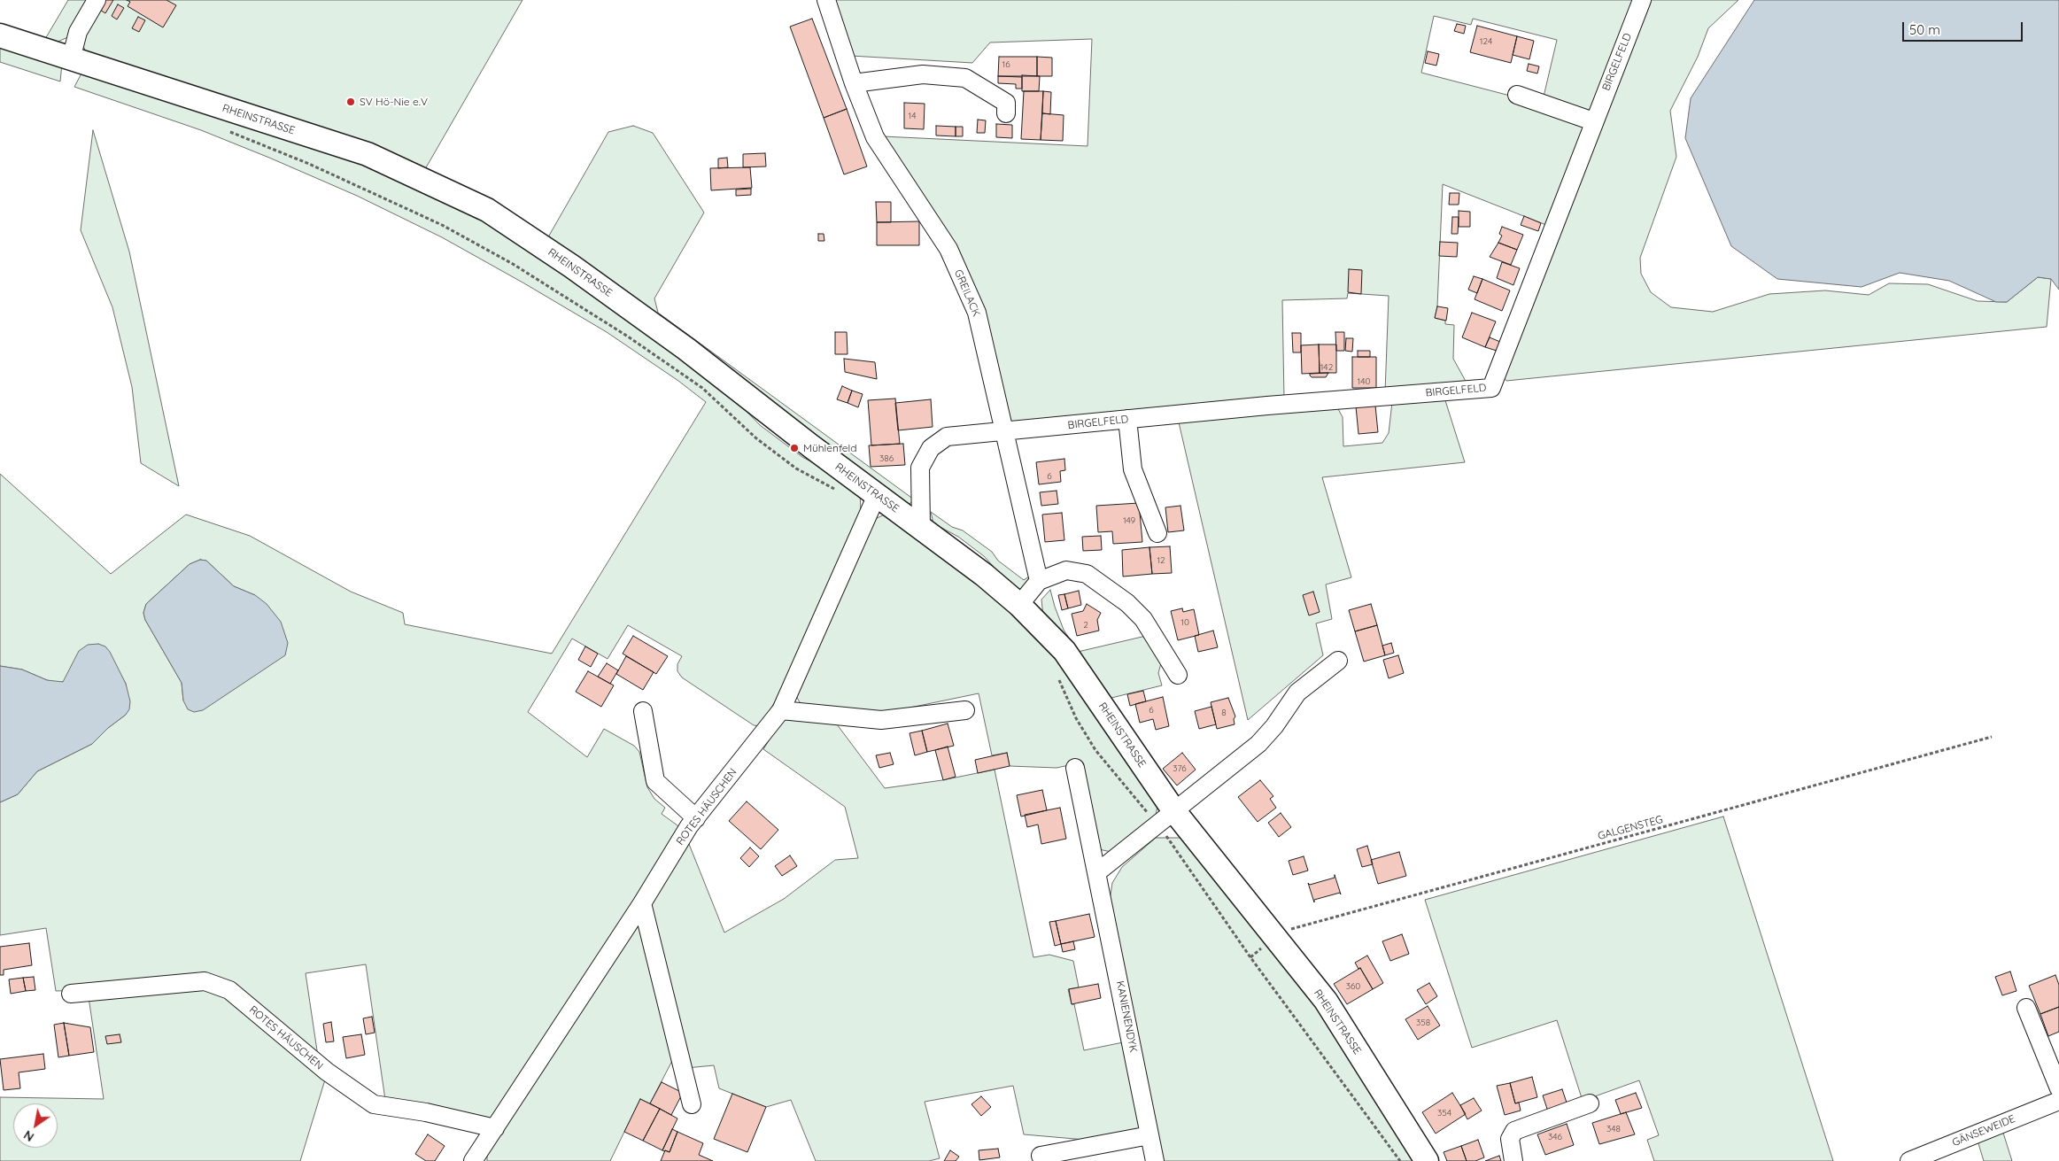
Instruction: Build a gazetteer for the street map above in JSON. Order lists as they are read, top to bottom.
{
  "streets": {
    "main road": ["RHEINSTRASSE"],
    "street": [
      "BIRGELFELD",
      "GREILACK",
      "ROTES HÄUSCHEN",
      "KANIENENDYK",
      "GÄNSEWEIDE"
    ],
    "path": ["GALGENSTEG"]
  },
  "crossings": [
    ["BIRGELFELD", "RHEINSTRASSE"],
    ["BIRGELFELD", "GREILACK"],
    ["RHEINSTRASSE", "ROTES HÄUSCHEN"],
    ["RHEINSTRASSE", "GALGENSTEG"]
  ],
  "places": ["SV Hö-Nie e.V", "Mühlenfeld"],
  "house_numbers": [
    "124",
    "16",
    "14",
    "142",
    "140",
    "386",
    "6",
    "149",
    "12",
    "10",
    "2",
    "6",
    "8",
    "376",
    "360",
    "358",
    "354",
    "348",
    "346"
  ],
  "scale_bar": "50 m",
  "north": "bottom left"
}
